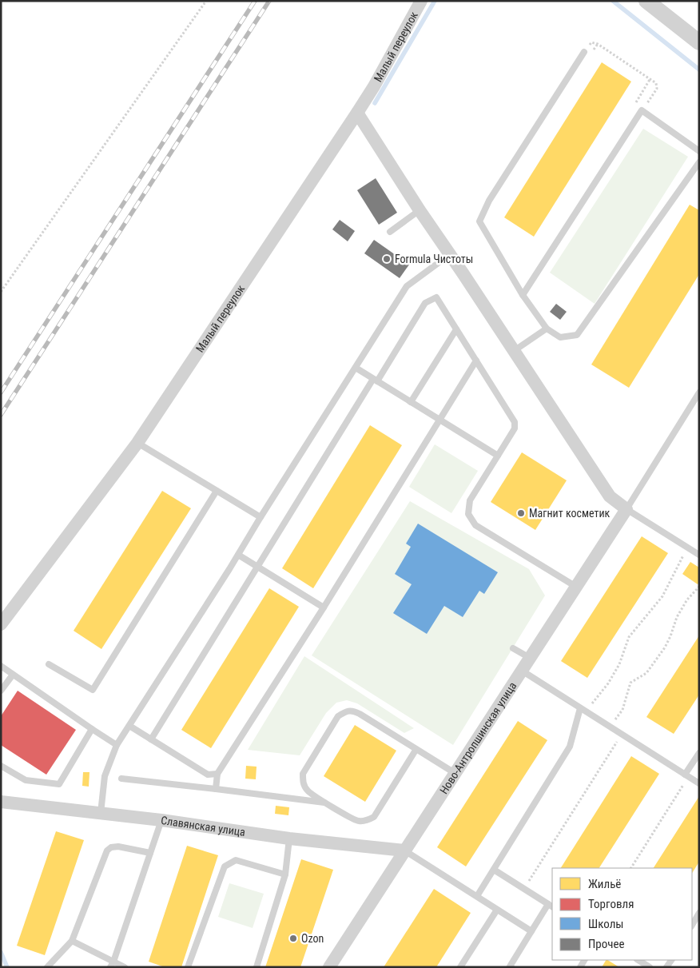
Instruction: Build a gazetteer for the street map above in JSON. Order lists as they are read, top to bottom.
{
  "streets": {
    "street": ["Малый переулок", "Ново-Антропшинская улица", "Славянская улица"]
  },
  "crossings": [
    ["Ново-Антропшинская улица", "Славянская улица"]
  ],
  "places": ["Formula Чистоты", "Магнит косметик", "Ozon"],
  "legend": [
    "Жильё",
    "Торговля",
    "Школы",
    "Прочее"
  ]
}
